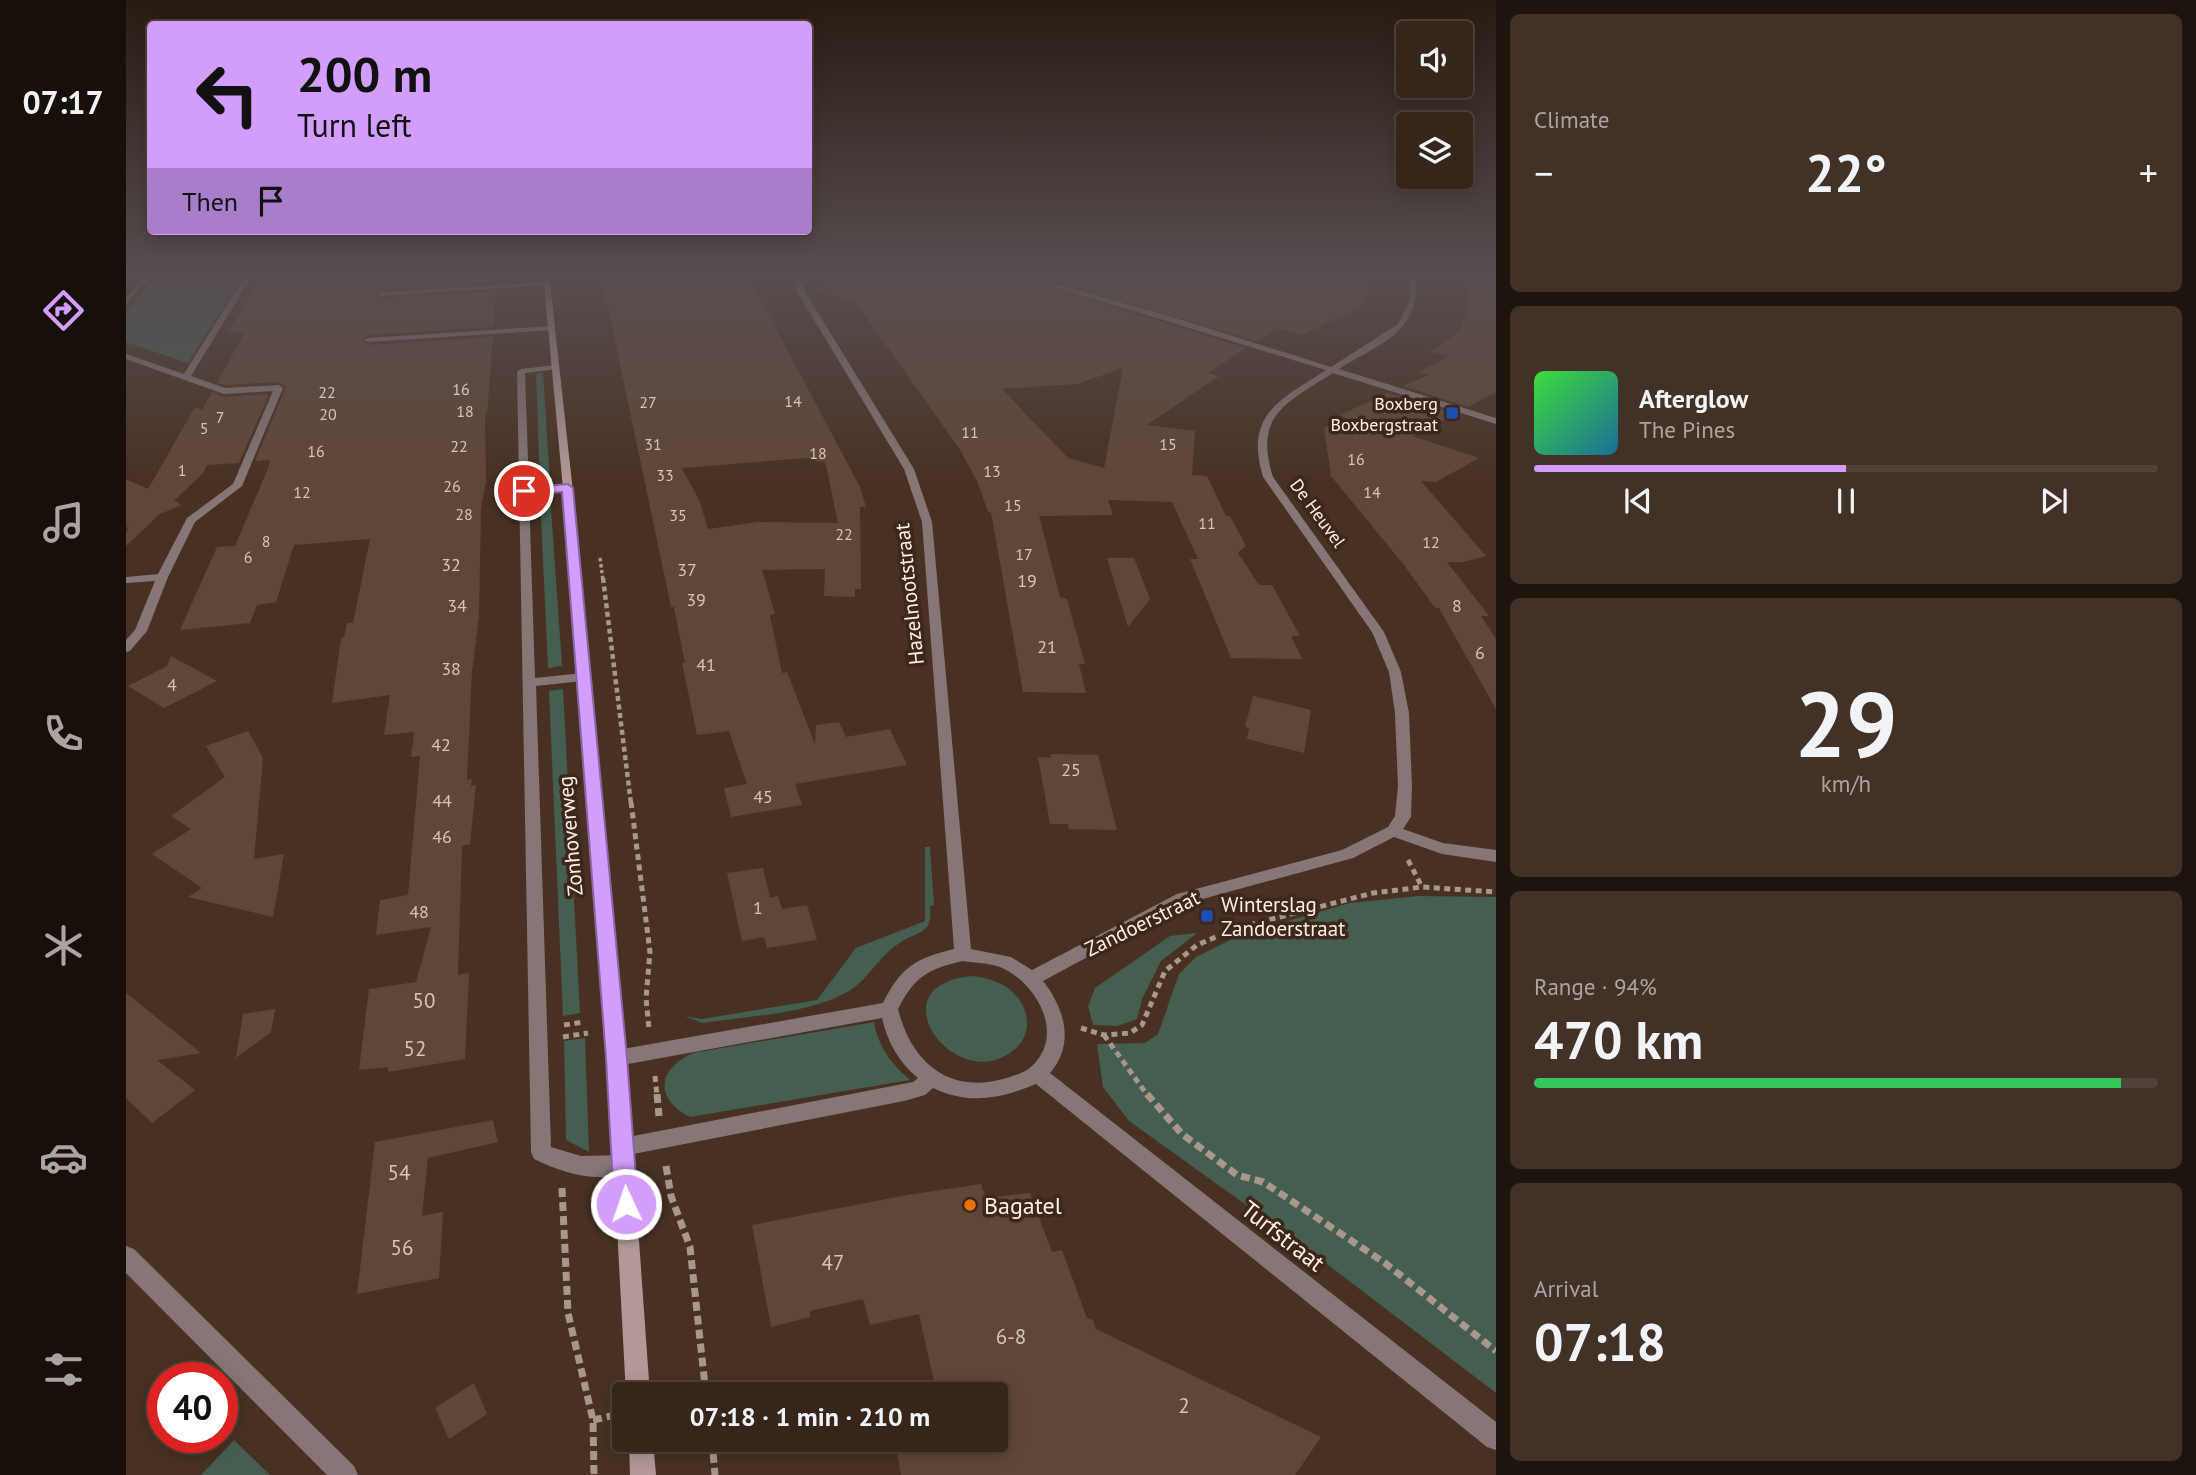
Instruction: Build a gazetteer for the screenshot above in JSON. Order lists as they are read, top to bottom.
{
  "streets": {
    "street": [
      "De Heuvel",
      "Hazelnootstraat",
      "Zonhoverweg",
      "Zandoerstraat",
      "Turfstraat"
    ]
  },
  "crossings": [
    ["De Heuvel", "Zandoerstraat"],
    ["Hazelnootstraat", "Zandoerstraat"],
    ["Hazelnootstraat", "Turfstraat"],
    ["Zandoerstraat", "Turfstraat"]
  ],
  "places": {
    "transit": ["Boxberg Boxbergstraat", "Winterslag Zandoerstraat"],
    "other": ["Bagatel"]
  },
  "house_numbers": [
    "16",
    "22",
    "14",
    "27",
    "18",
    "20",
    "7",
    "5",
    "11",
    "31",
    "15",
    "22",
    "16",
    "18",
    "16",
    "1",
    "13",
    "33",
    "26",
    "12",
    "14",
    "15",
    "28",
    "35",
    "11",
    "22",
    "8",
    "12",
    "17",
    "6",
    "32",
    "37",
    "19",
    "39",
    "34",
    "8",
    "21",
    "6",
    "41",
    "38",
    "4",
    "42",
    "25",
    "45",
    "44",
    "46",
    "1",
    "48",
    "50",
    "52",
    "54",
    "56",
    "47",
    "6-8",
    "2"
  ],
  "page": {
    "tabs": "07:17",
    "tile": [
      "Climate",
      ["29", "km/h"],
      ["Range · 94%", "470 km"],
      ["Arrival", "07:18"]
    ],
    "turn": ["200 m", "Turn left"],
    "heat": ["−", "22°", "+"],
    "then": "Then",
    "song": ["Afterglow", "The Pines"],
    "limit": "40",
    "trip": "07:18 · 1 min · 210 m"
  }
}
